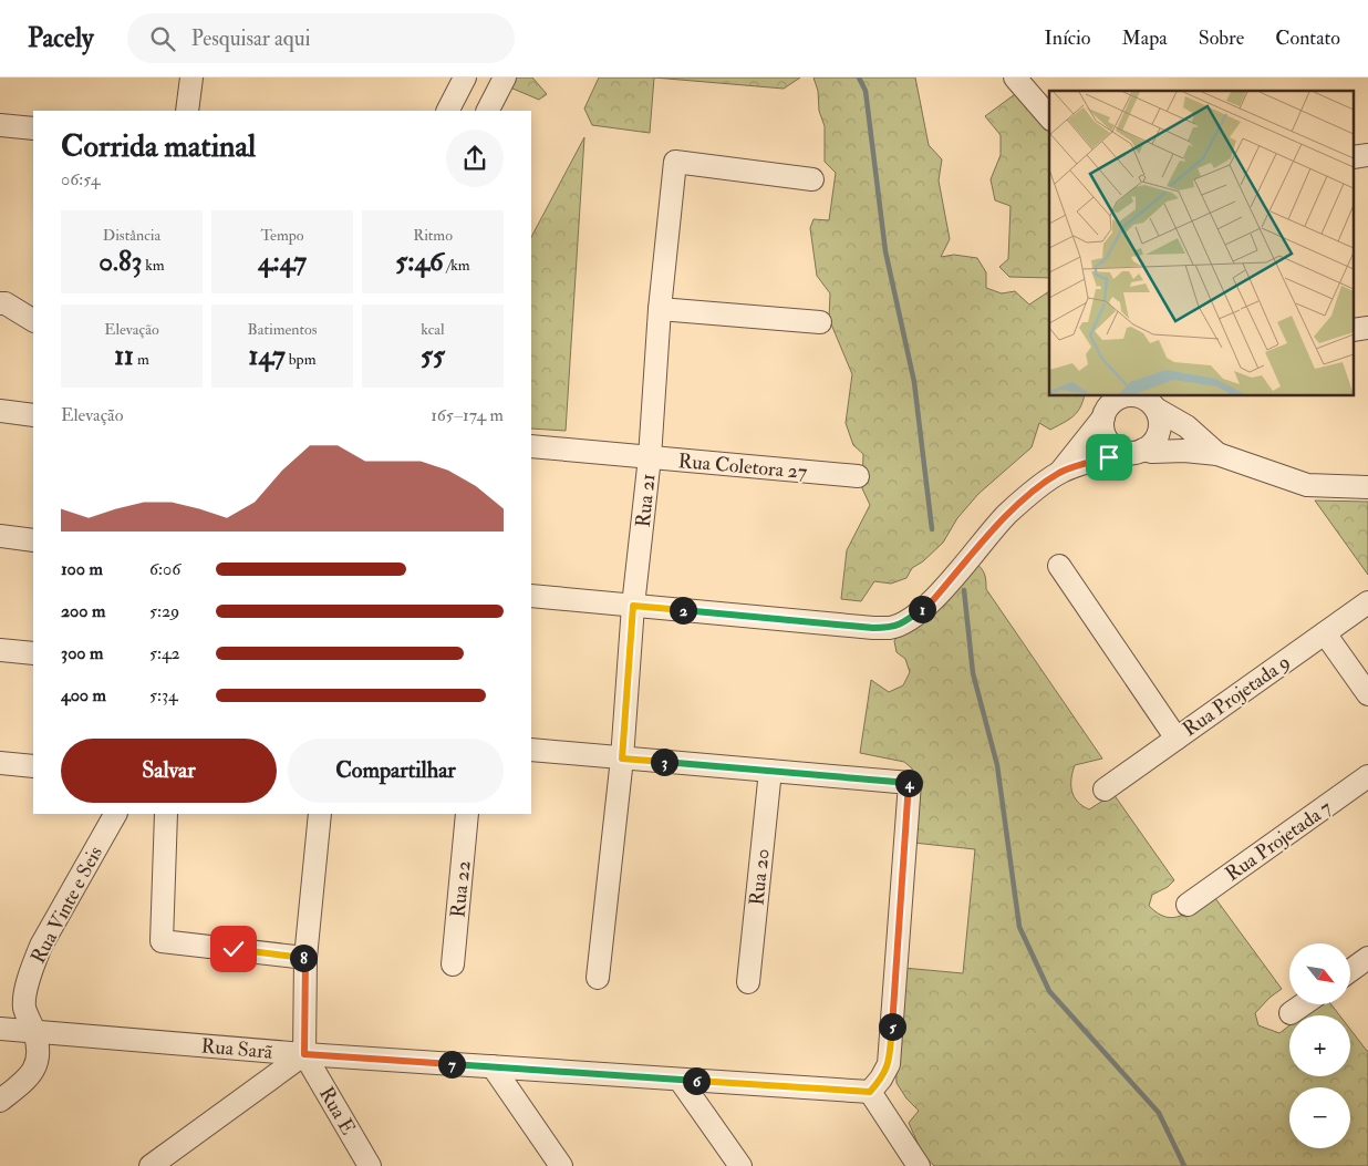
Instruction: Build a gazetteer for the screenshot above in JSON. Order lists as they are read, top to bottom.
{
  "streets": {
    "street": [
      "Rua Coletora 27",
      "Rua 21",
      "Rua Projetada 9",
      "Rua Projetada 7",
      "Rua 20",
      "Rua 22",
      "Rua Vinte e Seis",
      "Rua Sarã",
      "Rua E"
    ]
  },
  "crossings": [
    ["Rua Coletora 27", "Rua 21"],
    ["Rua Vinte e Seis", "Rua Sarã"],
    ["Rua Sarã", "Rua E"]
  ],
  "north": "bottom right",
  "page": {
    "header": "Pacely",
    "search": "Pesquisar aqui",
    "nav": [
      "Início",
      "Mapa",
      "Sobre",
      "Contato"
    ],
    "heading": ["Corrida matinal", "06:54"],
    "stats": [
      ["Distância", "0.83 km"],
      ["Tempo", "4:47"],
      ["Ritmo", "5:46 /km"],
      ["Elevação", "11 m"],
      ["Batimentos", "147 bpm"],
      ["kcal", "55"]
    ],
    "chart": ["Elevação", "165–174 m"],
    "list": [
      {
        "name": "100 m",
        "note": "6:06"
      },
      {
        "name": "200 m",
        "note": "5:29"
      },
      {
        "name": "300 m",
        "note": "5:42"
      },
      {
        "name": "400 m",
        "note": "5:34"
      }
    ],
    "pins": [
      "1",
      "2",
      "3",
      "4",
      "8",
      "5",
      "7",
      "6"
    ],
    "buttons": ["Salvar", "Compartilhar"],
    "map_buttons": ["+", "−"]
  }
}
